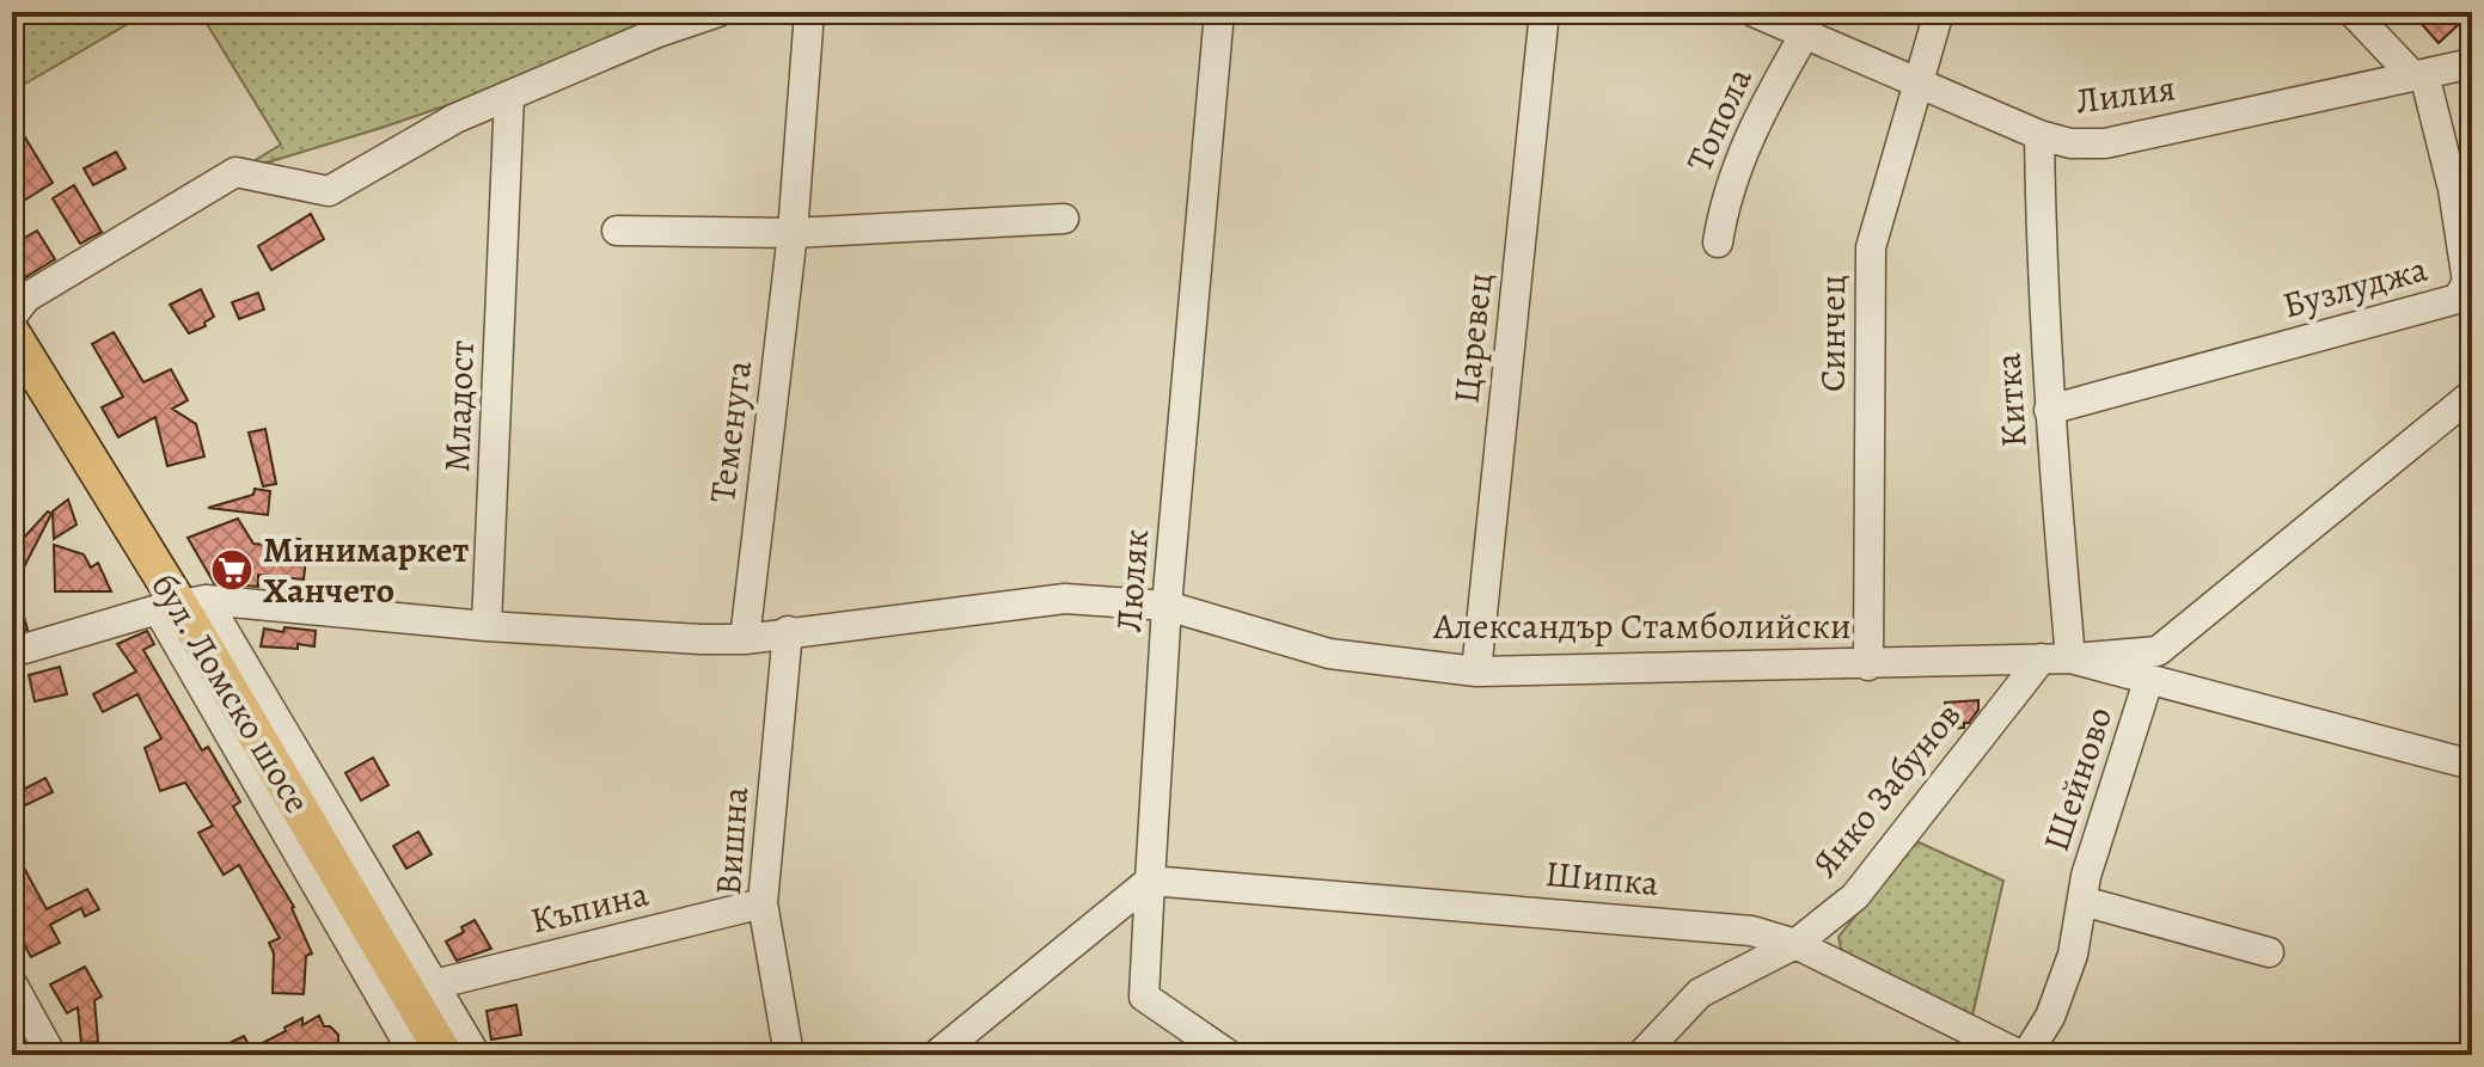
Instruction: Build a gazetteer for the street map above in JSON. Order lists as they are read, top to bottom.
{
  "streets": {
    "main road": ["бул. Ломско шосе"],
    "street": [
      "Лилия",
      "Топола",
      "Бузлуджа",
      "Синчец",
      "Царевец",
      "Китка",
      "Младост",
      "Теменуга",
      "Люляк",
      "Александър Стамболийски",
      "Шейново",
      "Янко Забунов",
      "Вишна",
      "Шипка",
      "Къпина"
    ]
  },
  "crossings": [
    ["Лилия", "Топола"],
    ["Лилия", "Бузлуджа"],
    ["Лилия", "Синчец"],
    ["Лилия", "Китка"],
    ["Бузлуджа", "Китка"],
    ["Синчец", "Александър Стамболийски"],
    ["Царевец", "Александър Стамболийски"],
    ["Китка", "Александър Стамболийски"],
    ["Китка", "Янко Забунов"],
    ["Младост", "Александър Стамболийски"],
    ["Теменуга", "Александър Стамболийски"],
    ["Люляк", "Александър Стамболийски"],
    ["Люляк", "Шипка"],
    ["Александър Стамболийски", "бул. Ломско шосе"],
    ["Александър Стамболийски", "Шейново"],
    ["Александър Стамболийски", "Янко Забунов"],
    ["Александър Стамболийски", "Вишна"],
    ["Шейново", "Шипка"],
    ["Янко Забунов", "Шипка"],
    ["Вишна", "Къпина"]
  ],
  "places": {
    "supermarket": ["Минимаркет Ханчето"]
  }
}
